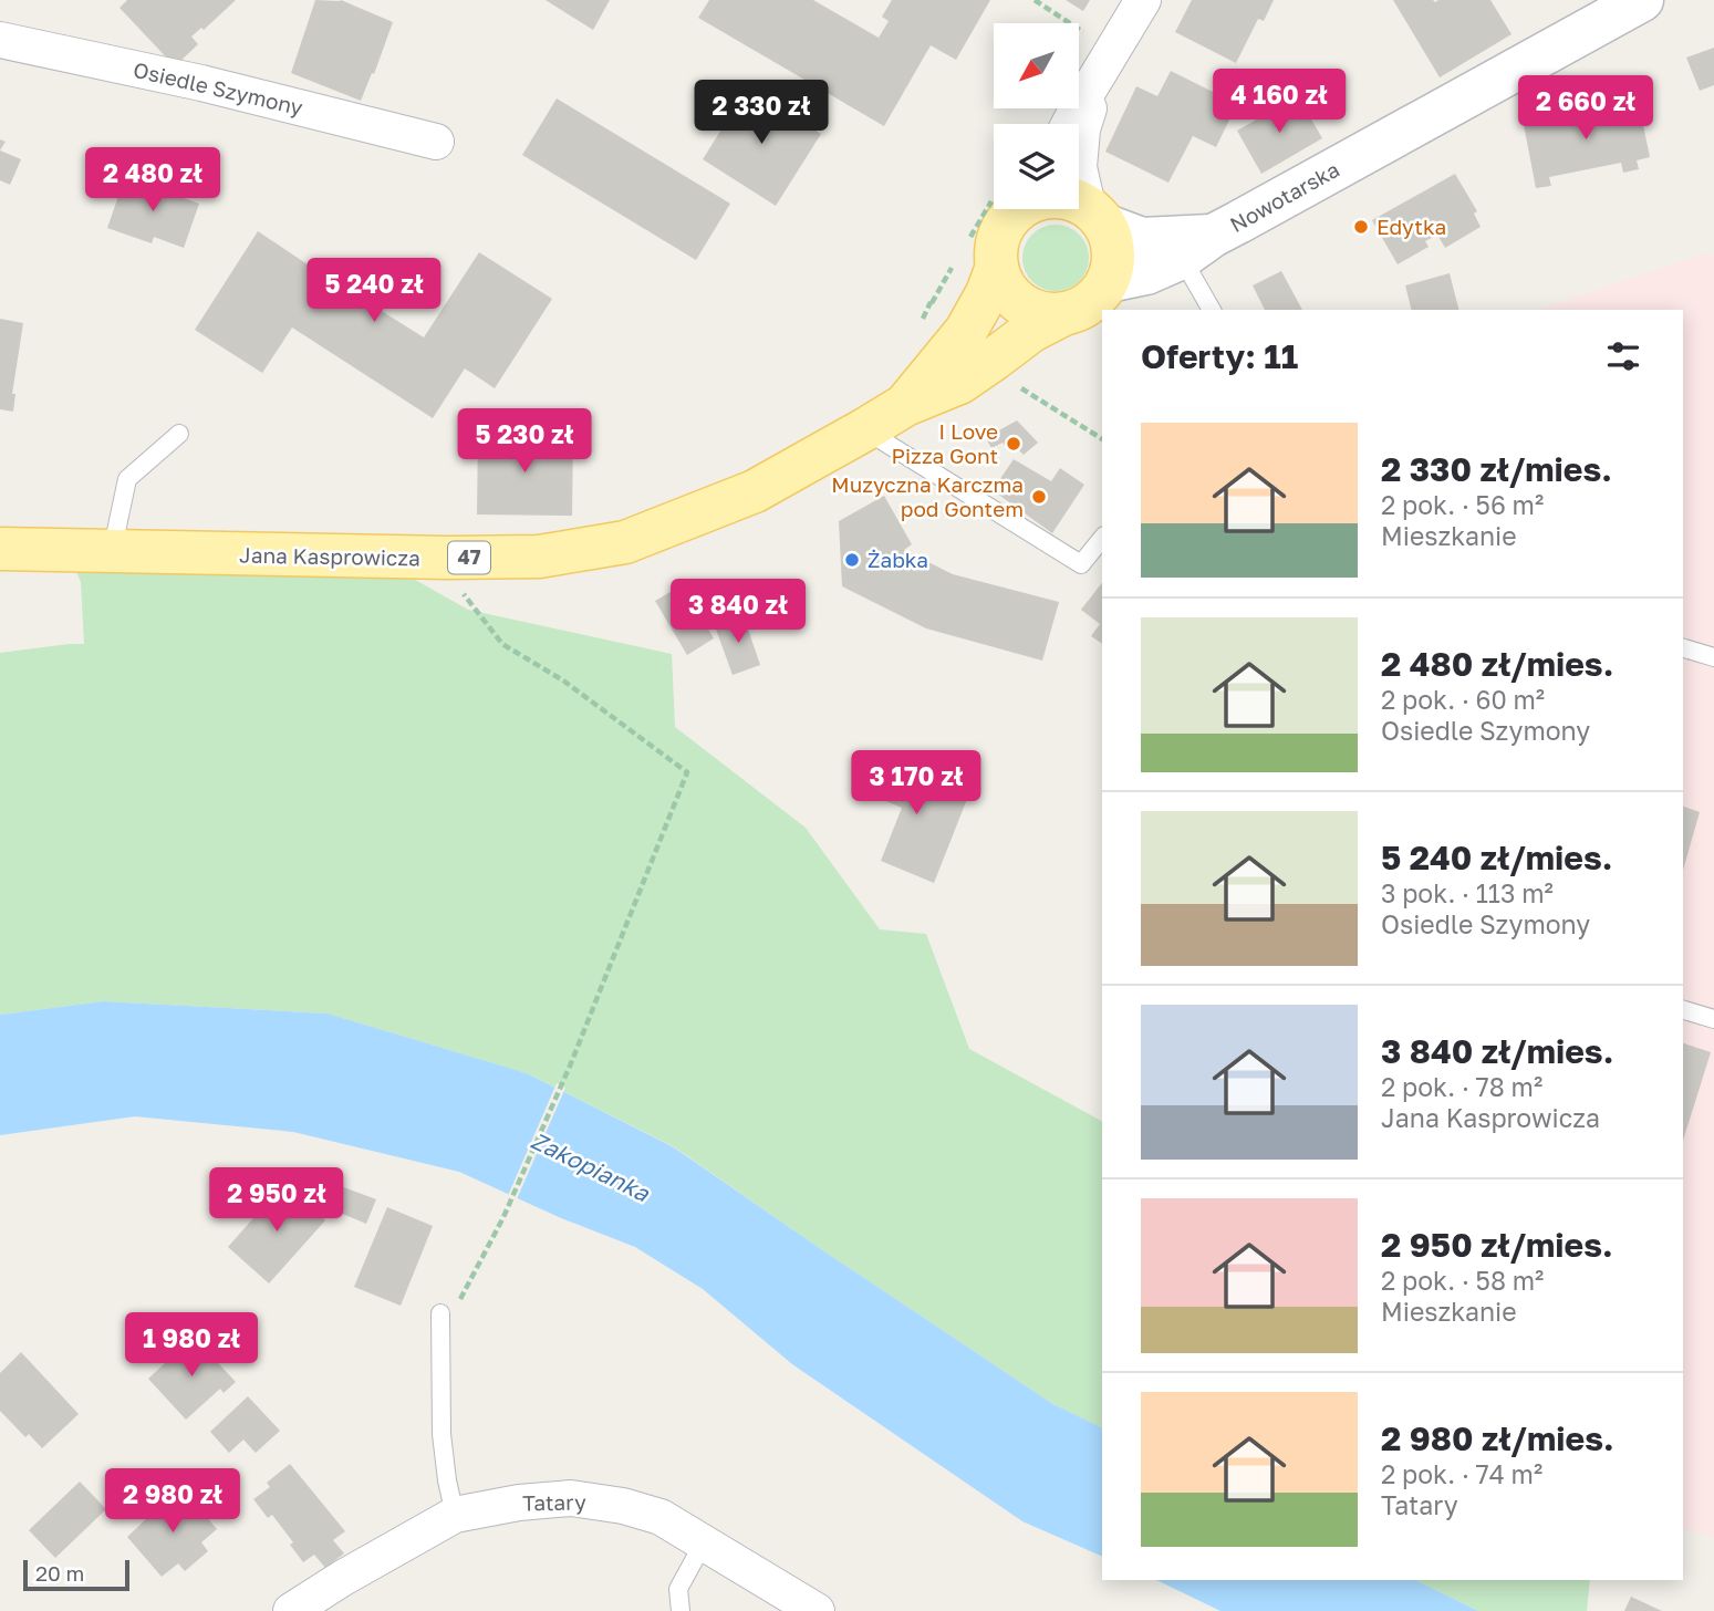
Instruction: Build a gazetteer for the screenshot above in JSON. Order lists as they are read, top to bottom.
{
  "streets": {
    "main road": ["Nowotarska", "Jana Kasprowicza", "47"],
    "street": ["Osiedle Szymony", "Tatary"]
  },
  "crossings": [
    ["Nowotarska", "47"],
    ["Jana Kasprowicza", "47"]
  ],
  "water": ["Zakopianka"],
  "places": [
    "Edytka",
    "I Love Pizza Gont",
    "Muzyczna Karczma pod Gontem",
    "Żabka"
  ],
  "scale_bar": "20 m",
  "north": "bottom left",
  "page": {
    "price": [
      "4 160 zł",
      "2 660 zł",
      "2 330 zł",
      "2 480 zł",
      "5 240 zł",
      "5 230 zł",
      "3 840 zł",
      "3 170 zł",
      "2 950 zł",
      "1 980 zł",
      "2 980 zł"
    ],
    "heading": "Oferty: 11",
    "list": [
      {
        "name": "2 330 zł/mies.",
        "note": "2 pok. · 56 m² · Mieszkanie"
      },
      {
        "name": "2 480 zł/mies.",
        "note": "2 pok. · 60 m² · Osiedle Szymony"
      },
      {
        "name": "5 240 zł/mies.",
        "note": "3 pok. · 113 m² · Osiedle Szymony"
      },
      {
        "name": "3 840 zł/mies.",
        "note": "2 pok. · 78 m² · Jana Kasprowicza"
      },
      {
        "name": "2 950 zł/mies.",
        "note": "2 pok. · 58 m² · Mieszkanie"
      },
      {
        "name": "2 980 zł/mies.",
        "note": "2 pok. · 74 m² · Tatary"
      }
    ],
    "scale": "20 m"
  }
}
